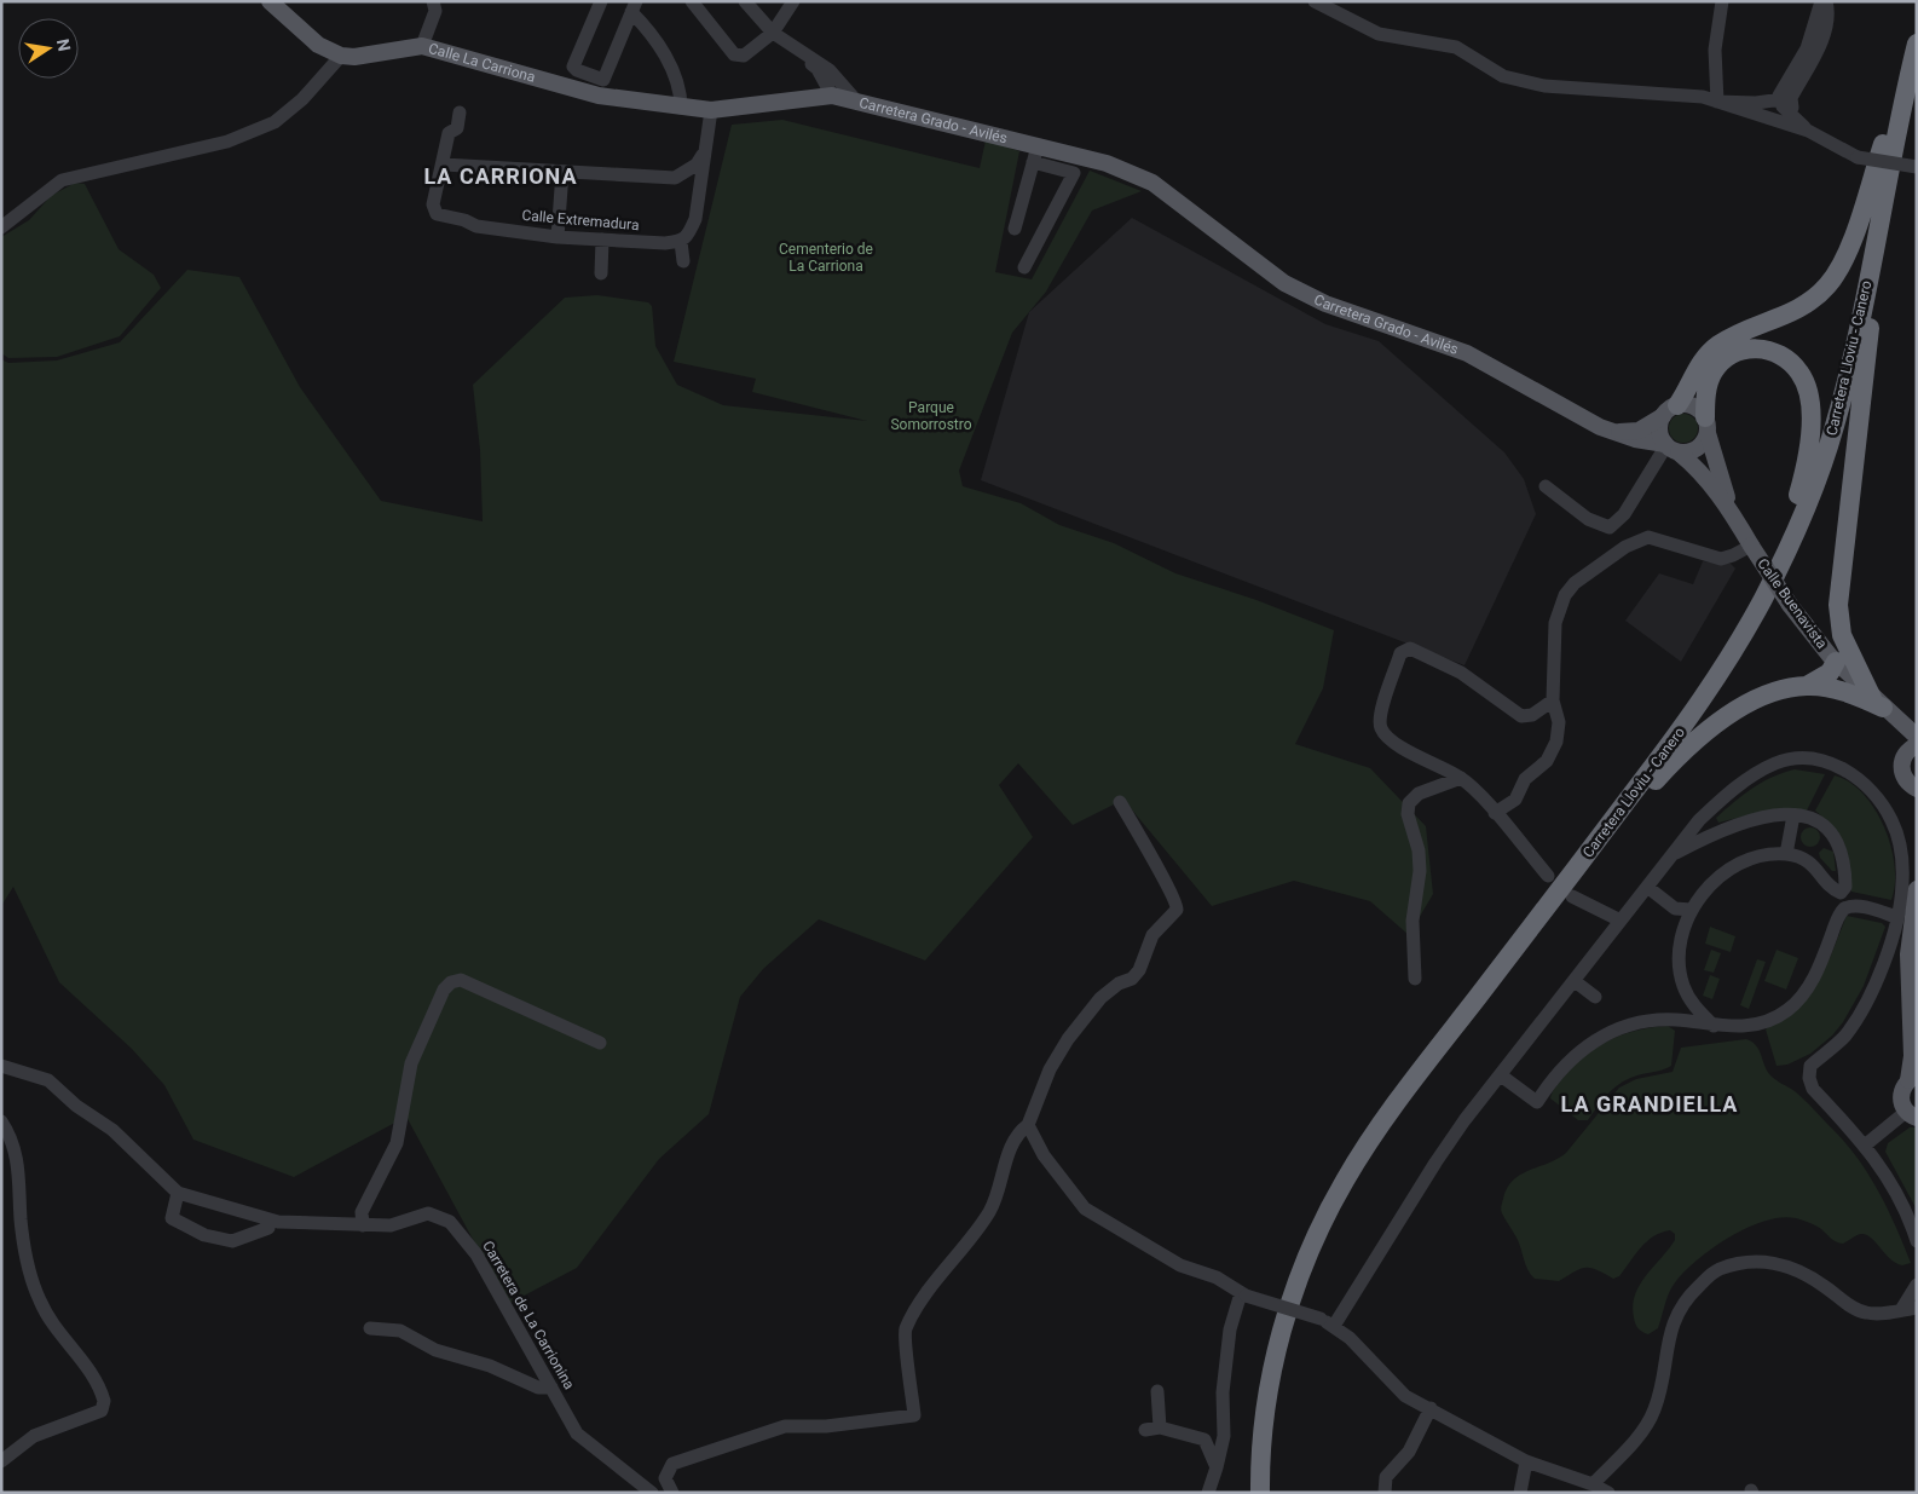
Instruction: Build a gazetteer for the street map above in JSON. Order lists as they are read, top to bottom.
{
  "streets": {
    "highway": ["Carretera Lloviu - Canero"],
    "main road": ["Calle La Carriona", "Carretera Grado - Avilés", "Calle Buenavista"],
    "street": ["Calle Extremadura", "Carretera de La Carrionina"]
  },
  "crossings": [
    ["Calle La Carriona", "Carretera Grado - Avilés"],
    ["Carretera Grado - Avilés", "Calle Buenavista"]
  ],
  "districts": ["LA CARRIONA", "LA GRANDIELLA"],
  "parks": ["Cementerio de La Carriona", "Parque Somorrostro"],
  "north": "right"
}
